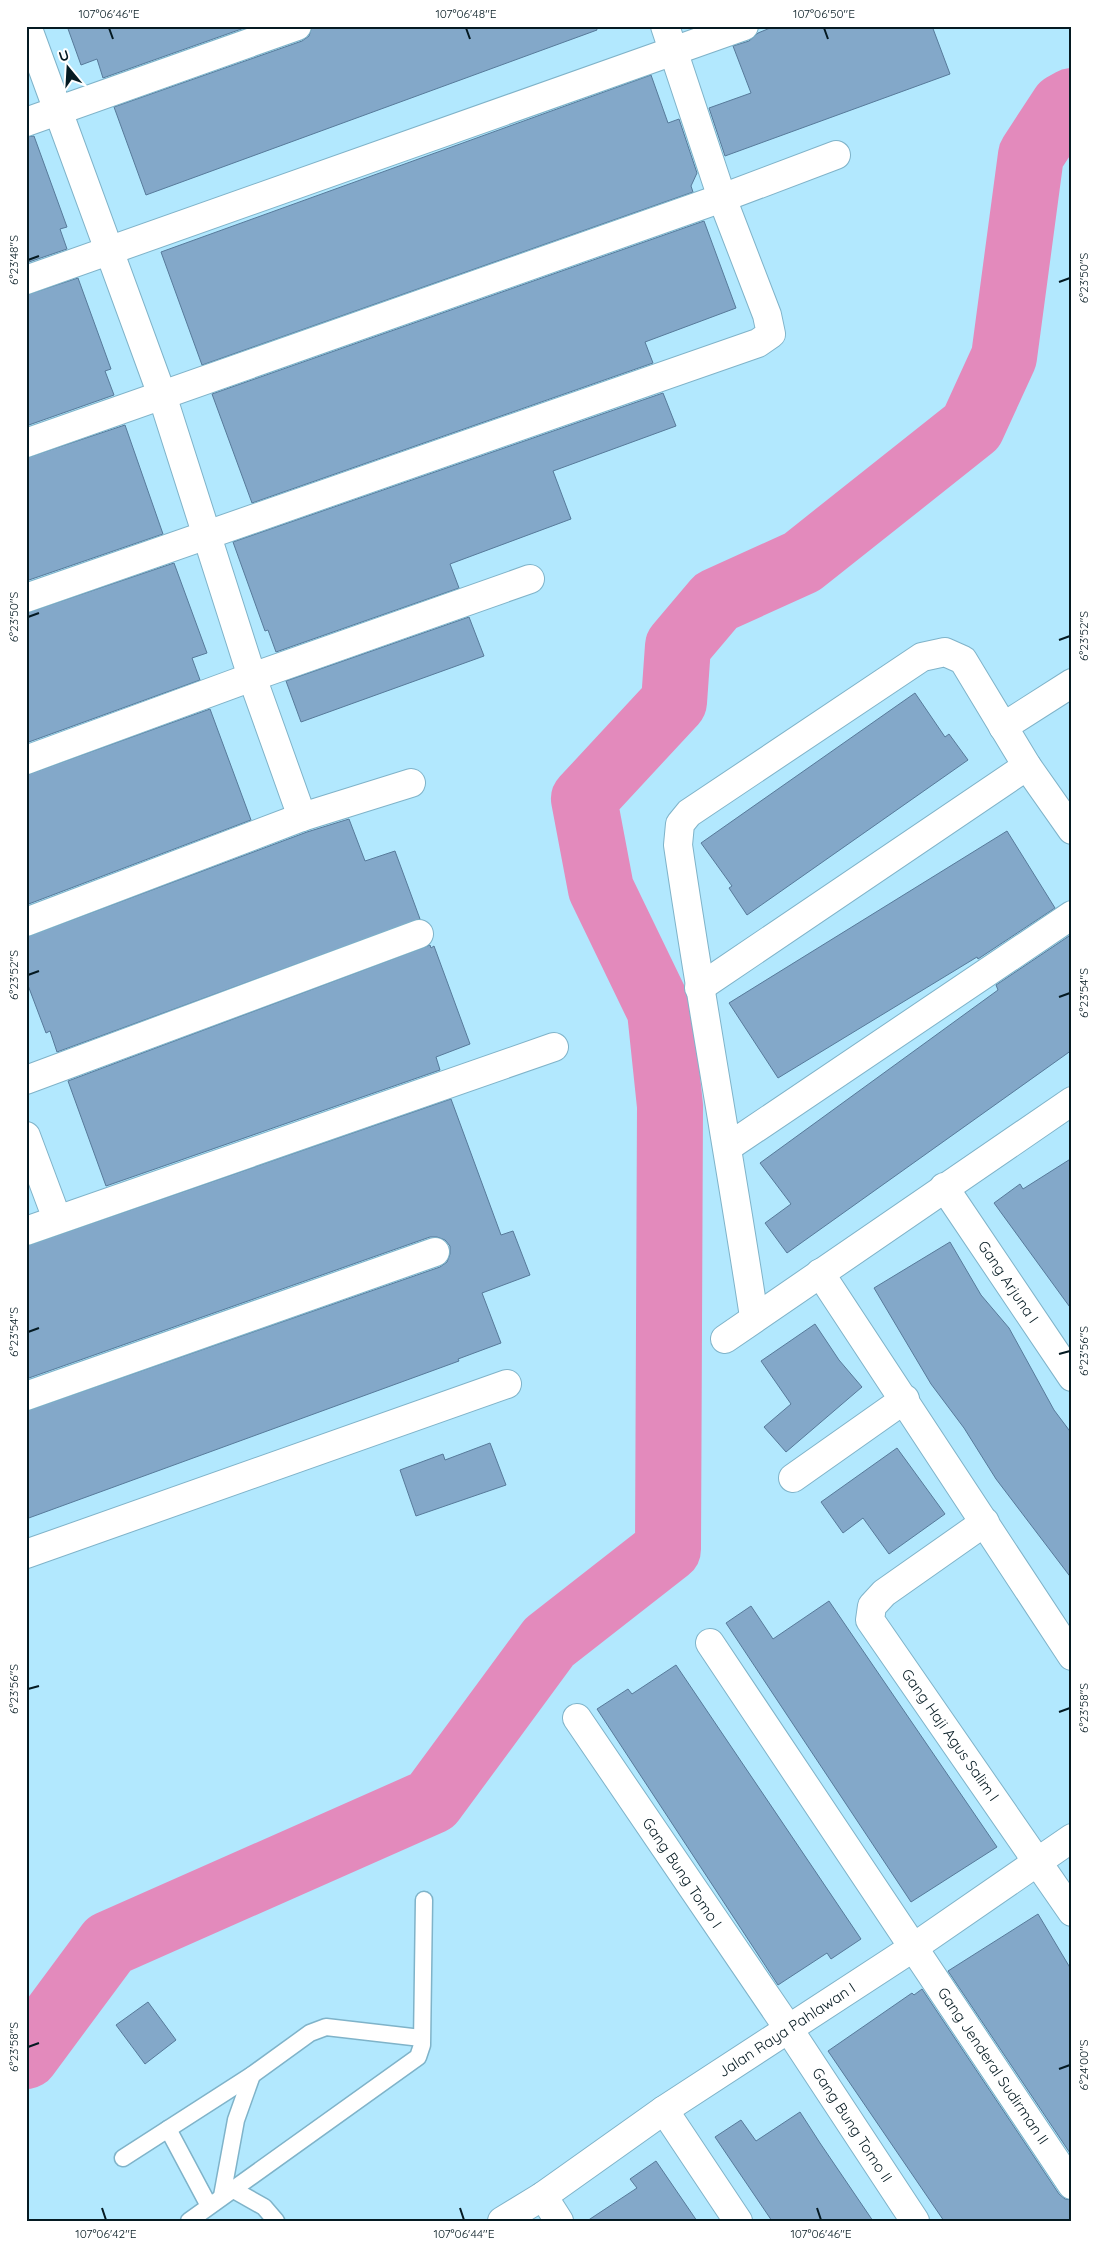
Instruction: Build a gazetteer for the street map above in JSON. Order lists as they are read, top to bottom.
{
  "streets": {
    "street": [
      "Gang Arjuna I",
      "Gang Haji Agus Salim I",
      "Gang Bung Tomo I",
      "Jalan Raya Pahlawan I",
      "Gang Jenderal Sudirman II",
      "Gang Bung Tomo II"
    ]
  },
  "crossings": [
    ["Gang Haji Agus Salim I", "Jalan Raya Pahlawan I"],
    ["Gang Bung Tomo I", "Jalan Raya Pahlawan I"],
    ["Gang Bung Tomo I", "Gang Bung Tomo II"],
    ["Jalan Raya Pahlawan I", "Gang Jenderal Sudirman II"],
    ["Jalan Raya Pahlawan I", "Gang Bung Tomo II"]
  ],
  "north": "top",
  "coordinates": [
    "107°06'46\"E",
    "107°06'48\"E",
    "107°06'50\"E",
    "6°23'48\"S",
    "6°23'50\"S",
    "6°23'52\"S",
    "6°23'54\"S",
    "6°23'56\"S",
    "6°23'58\"S",
    "6°24'00\"S",
    "107°06'42\"E",
    "107°06'44\"E"
  ]
}
